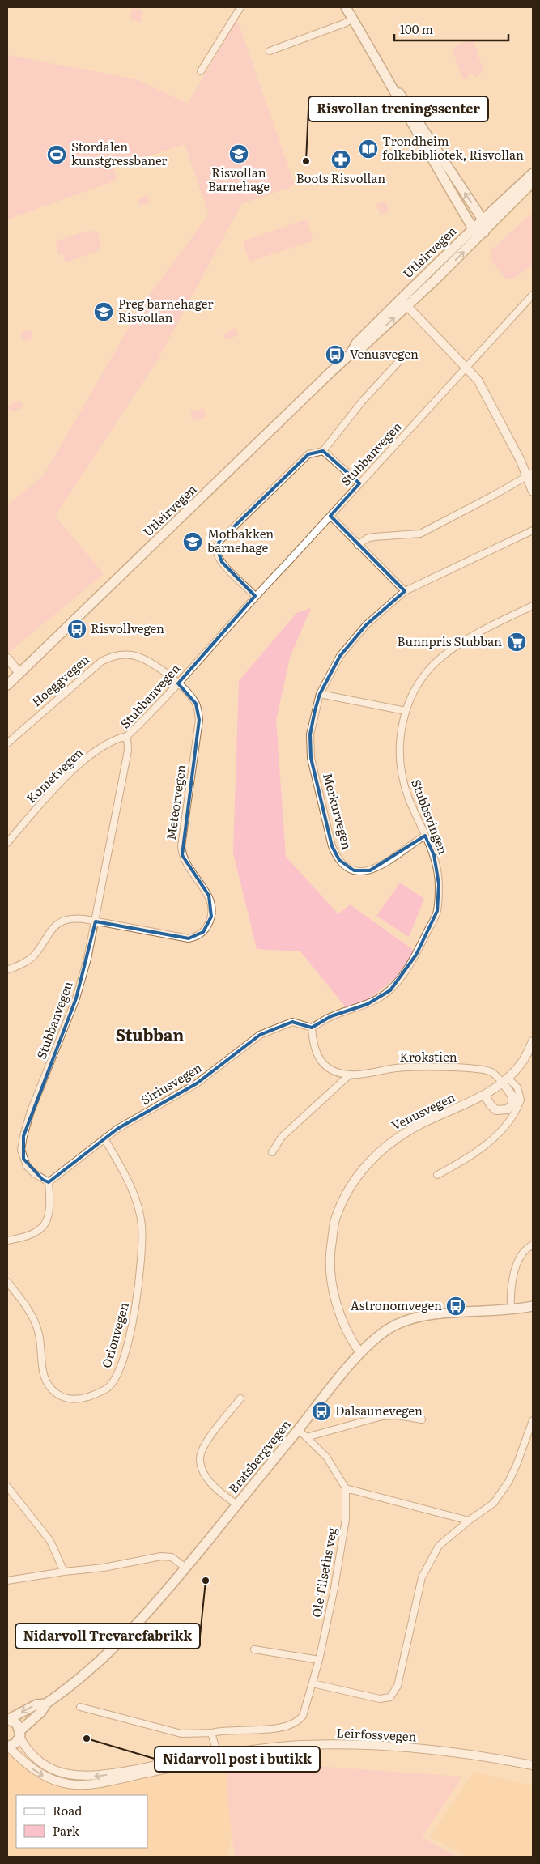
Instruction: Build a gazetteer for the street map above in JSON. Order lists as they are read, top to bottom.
{
  "streets": {
    "main road": ["Utleirvegen", "Bratsbergvegen"],
    "street": [
      "Stubbanvegen",
      "Hoeggvegen",
      "Kometvegen",
      "Meteorvegen",
      "Merkurvegen",
      "Stubbsvingen",
      "Krokstien",
      "Siriusvegen",
      "Venusvegen",
      "Orionvegen",
      "Ole Tilseths veg",
      "Leirfossvegen"
    ]
  },
  "crossings": [
    ["Stubbanvegen", "Hoeggvegen"],
    ["Stubbanvegen", "Kometvegen"],
    ["Stubbanvegen", "Meteorvegen"],
    ["Stubbanvegen", "Siriusvegen"],
    ["Hoeggvegen", "Meteorvegen"],
    ["Merkurvegen", "Stubbsvingen"],
    ["Stubbsvingen", "Krokstien"],
    ["Stubbsvingen", "Siriusvegen"],
    ["Krokstien", "Siriusvegen"],
    ["Krokstien", "Venusvegen"],
    ["Siriusvegen", "Orionvegen"],
    ["Venusvegen", "Bratsbergvegen"],
    ["Bratsbergvegen", "Leirfossvegen"]
  ],
  "districts": ["Stubban"],
  "places": {
    "library": ["Trondheim folkebibliotek, Risvollan"],
    "school or university": ["Risvollan Barnehage", "Preg barnehager Risvollan", "Motbakken barnehage"],
    "sports": ["Stordalen kunstgressbaner"],
    "pharmacy": ["Boots Risvollan"],
    "other": ["Risvollan treningssenter", "Nidarvoll Trevarefabrikk", "Nidarvoll post i butikk"],
    "bus stop": [
      "Venusvegen",
      "Risvollvegen",
      "Astronomvegen",
      "Dalsaunevegen"
    ],
    "supermarket": ["Bunnpris Stubban"]
  },
  "legend": ["Road", "Park"],
  "scale_bar": "100 m"
}
